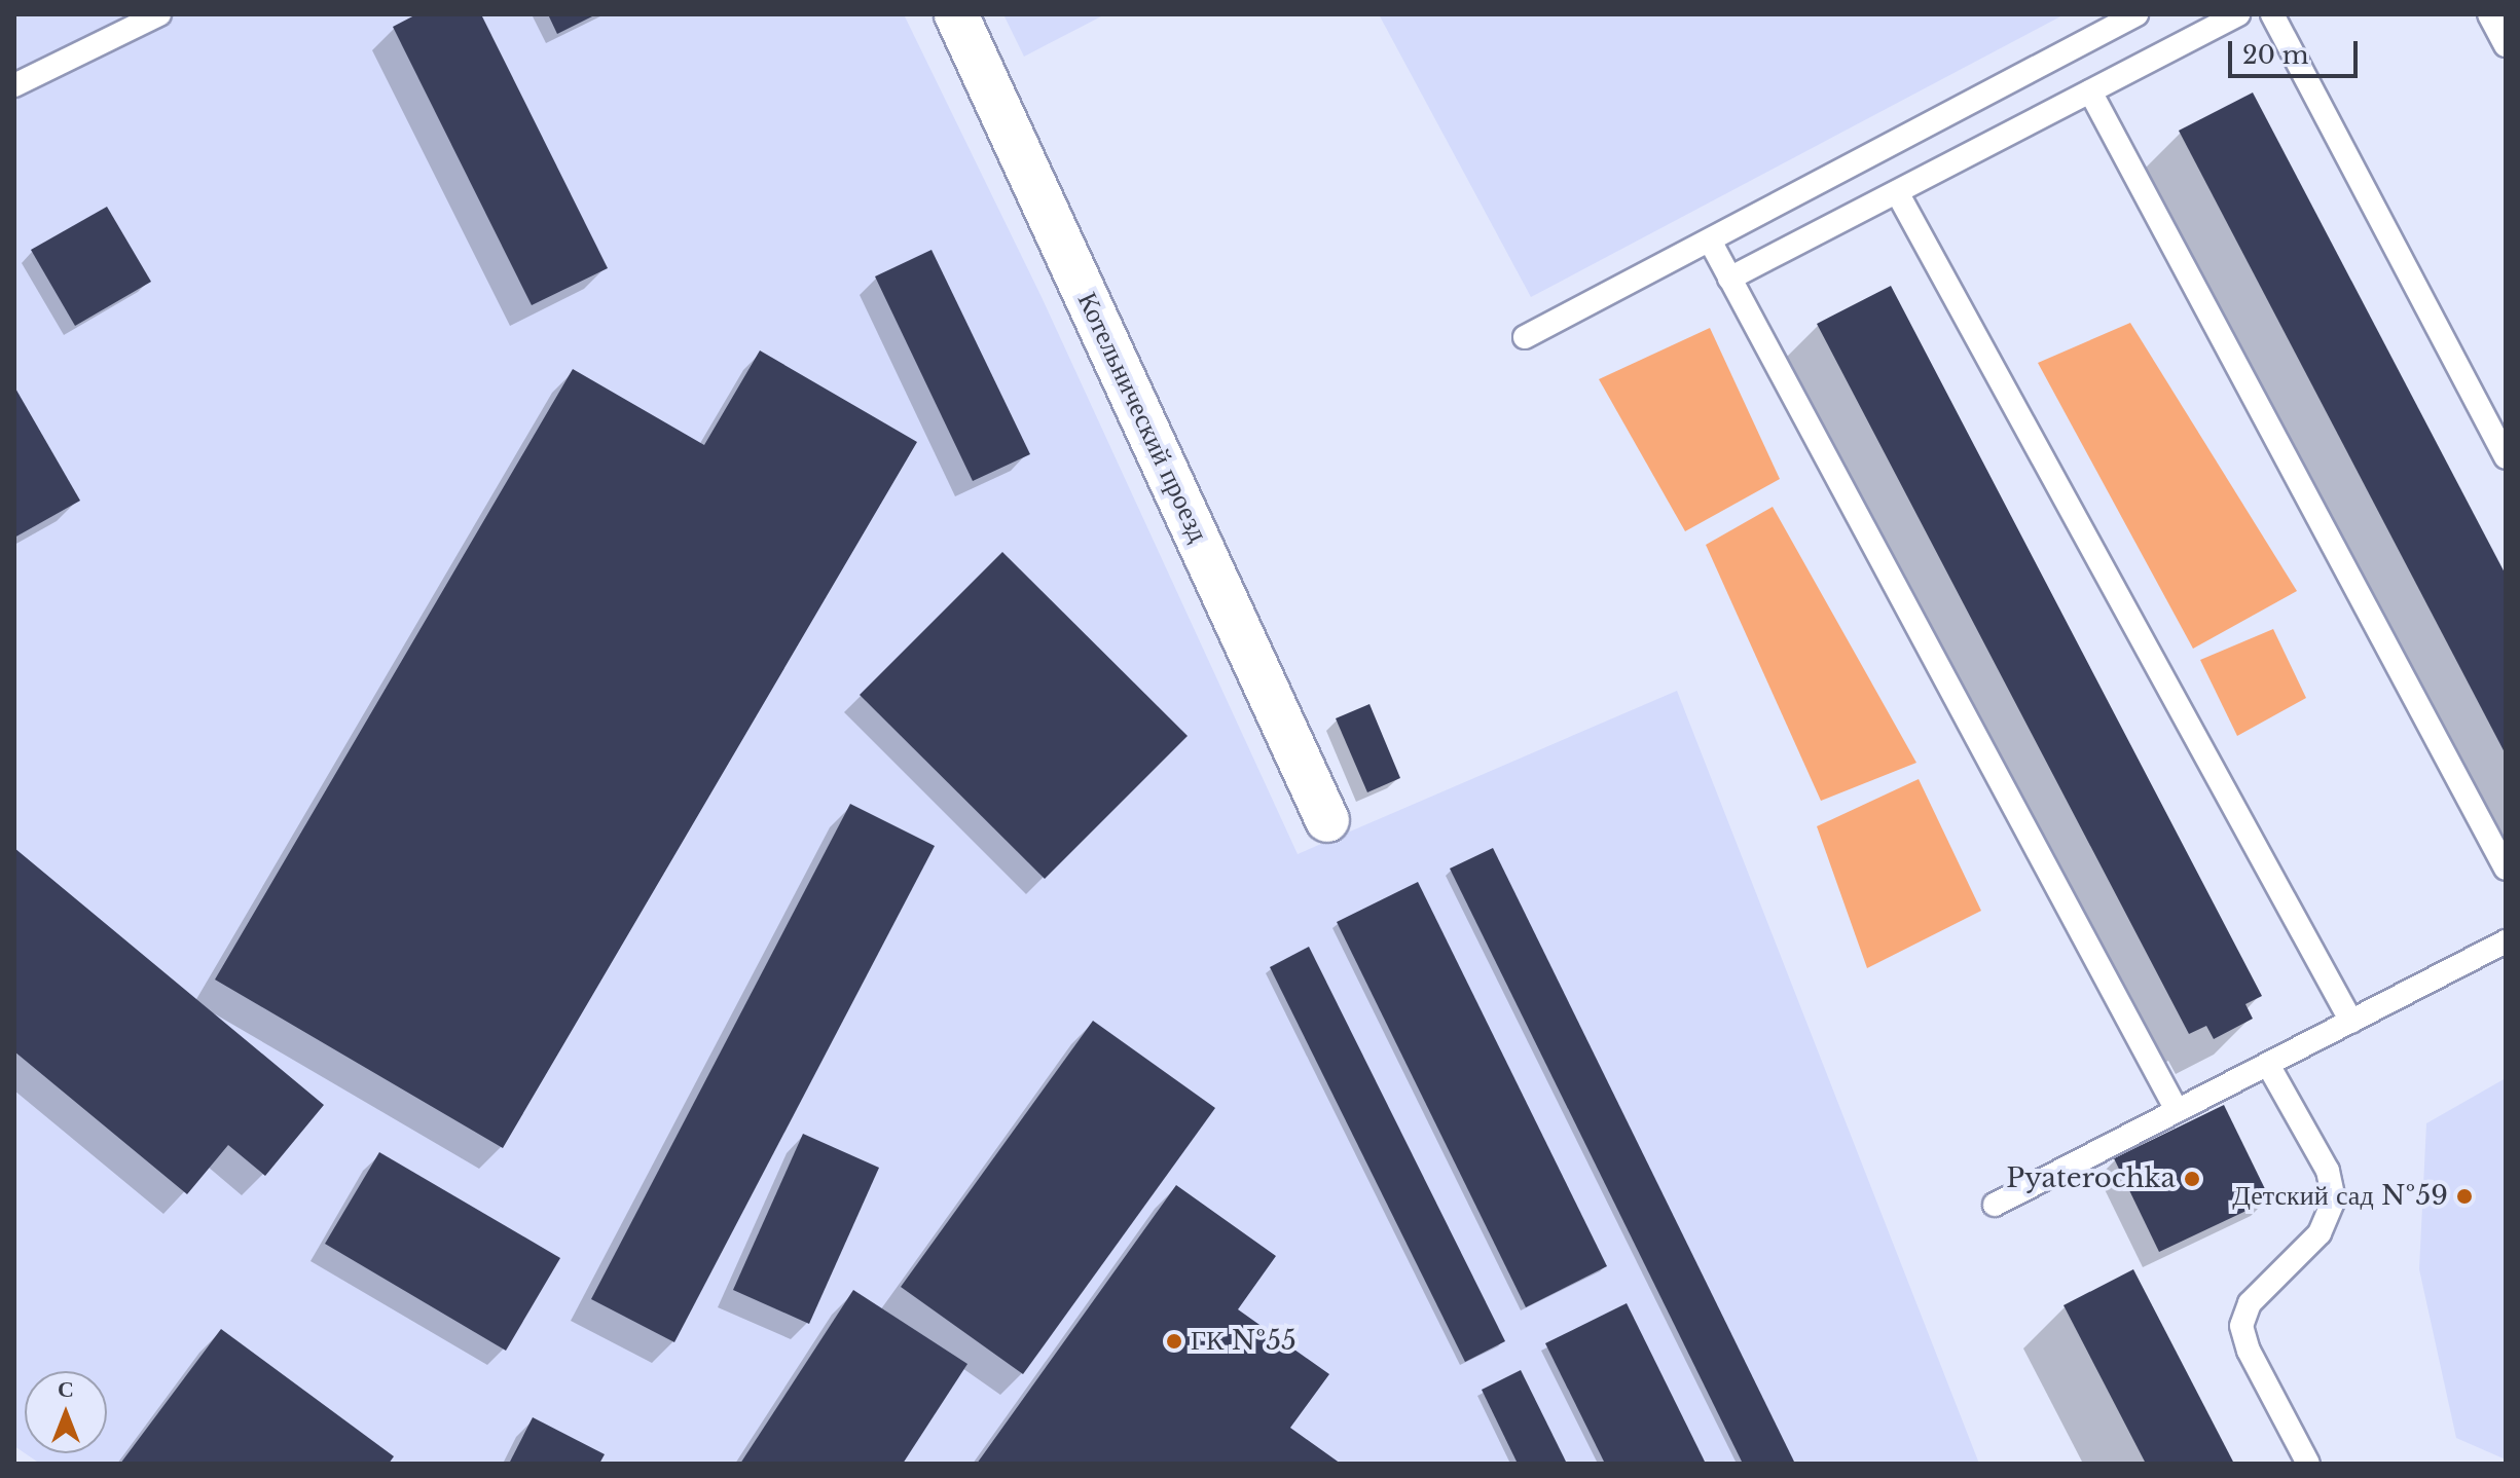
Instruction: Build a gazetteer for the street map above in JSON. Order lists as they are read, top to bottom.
{
  "streets": {
    "street": ["Котельнический проезд"]
  },
  "places": ["Pyaterochka", "Детский сад №59", "ГК №55"],
  "scale_bar": "20 m",
  "north": "top"
}
